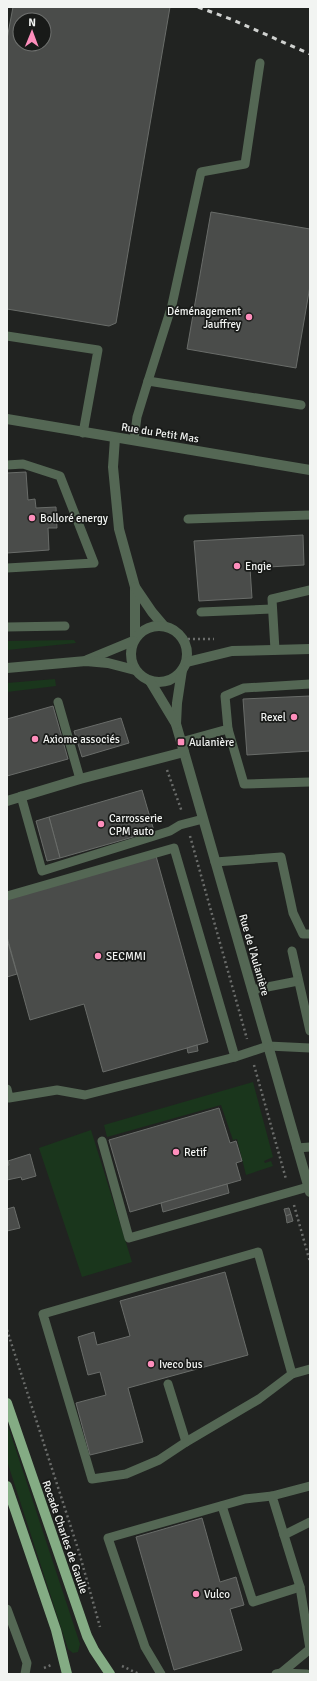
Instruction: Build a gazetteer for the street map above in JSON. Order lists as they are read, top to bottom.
{
  "streets": {
    "main road": ["Rocade Charles de Gaulle"],
    "street": ["Rue du Petit Mas", "Rue de l'Aulanière"]
  },
  "places": {
    "other": [
      "Déménagement Jauffrey",
      "Bolloré energy",
      "Engie",
      "Rexel",
      "Axiome associés",
      "Carrosserie CPM auto",
      "SECMMI",
      "Retif",
      "Iveco bus",
      "Vulco"
    ],
    "transit": ["Aulanière"]
  },
  "north": "top"
}
